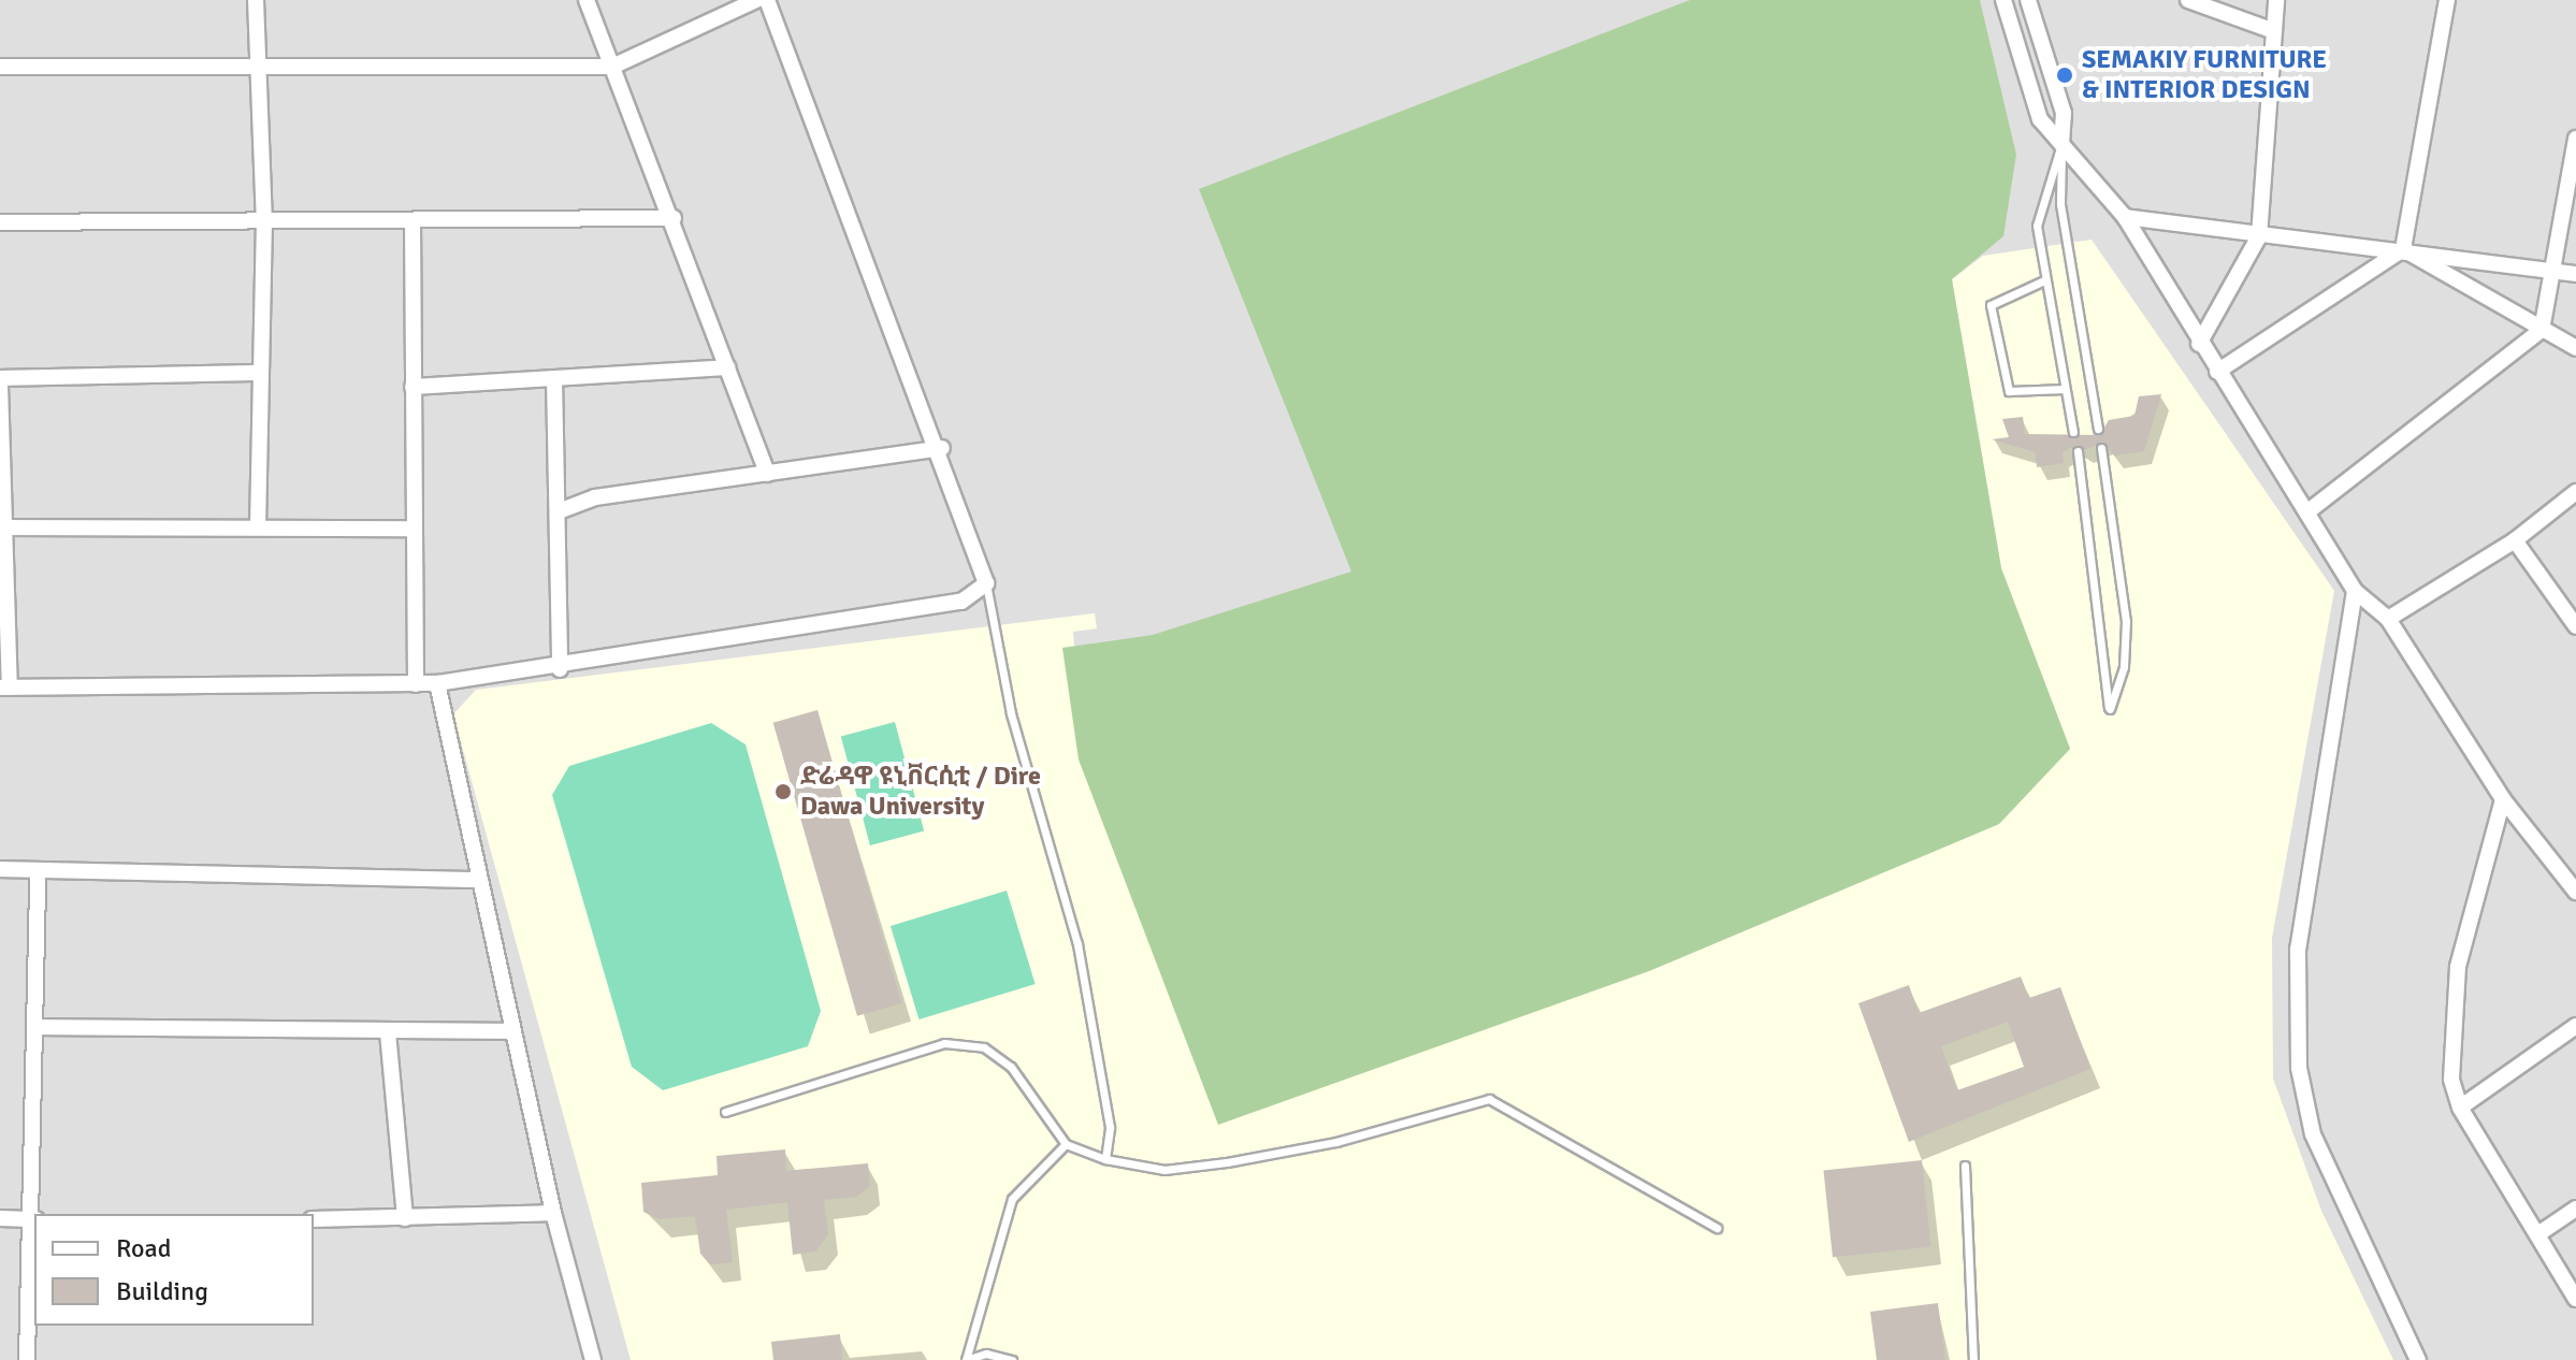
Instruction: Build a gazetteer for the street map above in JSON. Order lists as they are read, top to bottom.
{
  "places": ["SEMAKIY FURNITURE & INTERIOR DESIGN", "ድሬዳዋ ዩኒቨርሲቲ / Dire Dawa University"],
  "legend": ["Road", "Building"]
}
